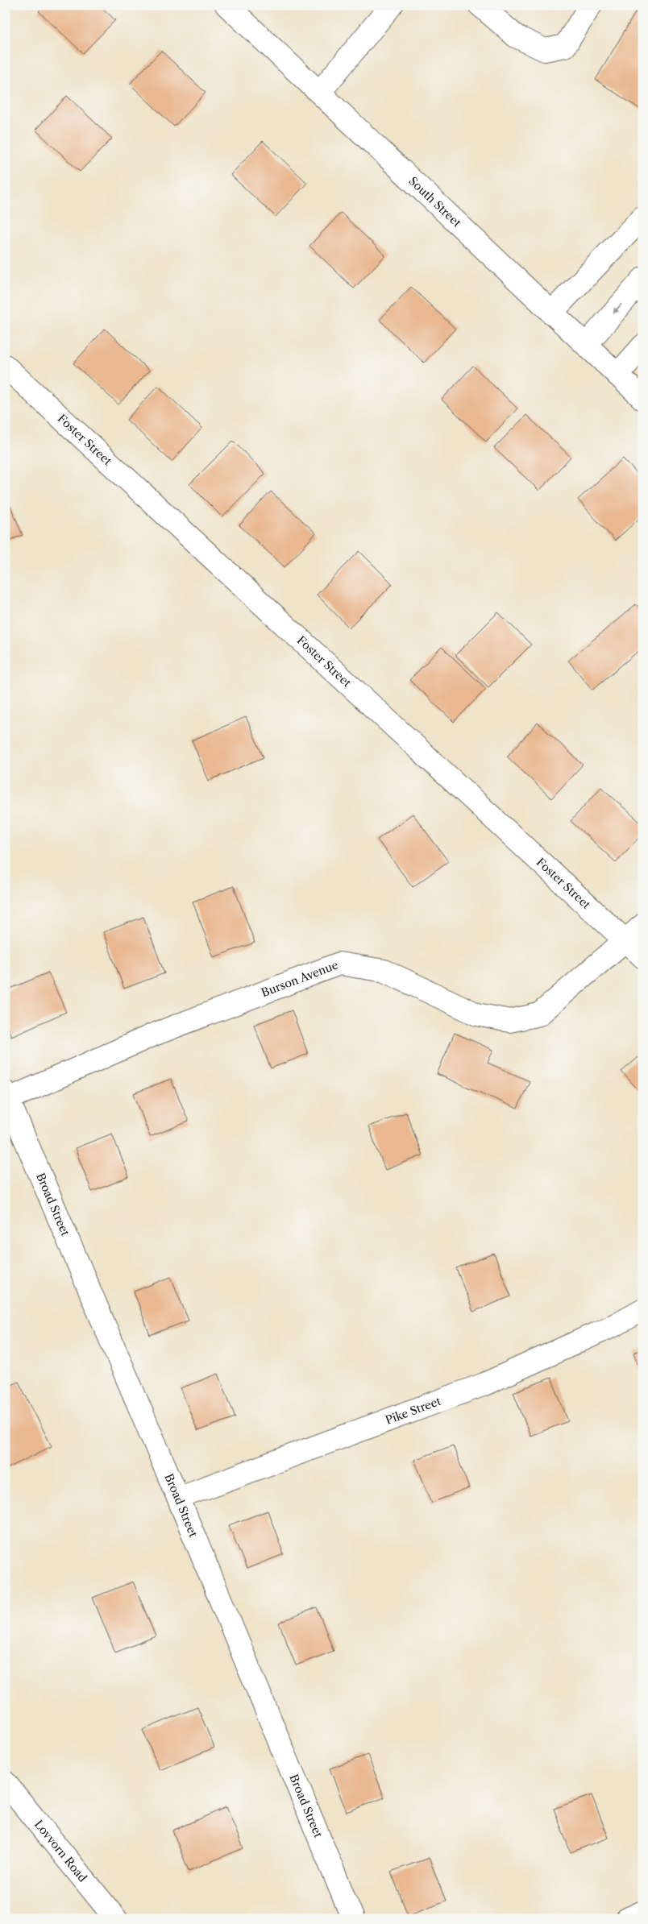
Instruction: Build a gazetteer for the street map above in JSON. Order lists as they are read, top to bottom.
{
  "streets": {
    "street": [
      "South Street",
      "Foster Street",
      "Burson Avenue",
      "Broad Street",
      "Pike Street",
      "Lovvorn Road"
    ]
  },
  "crossings": [
    ["Foster Street", "Burson Avenue"],
    ["Burson Avenue", "Broad Street"],
    ["Broad Street", "Pike Street"]
  ]
}
